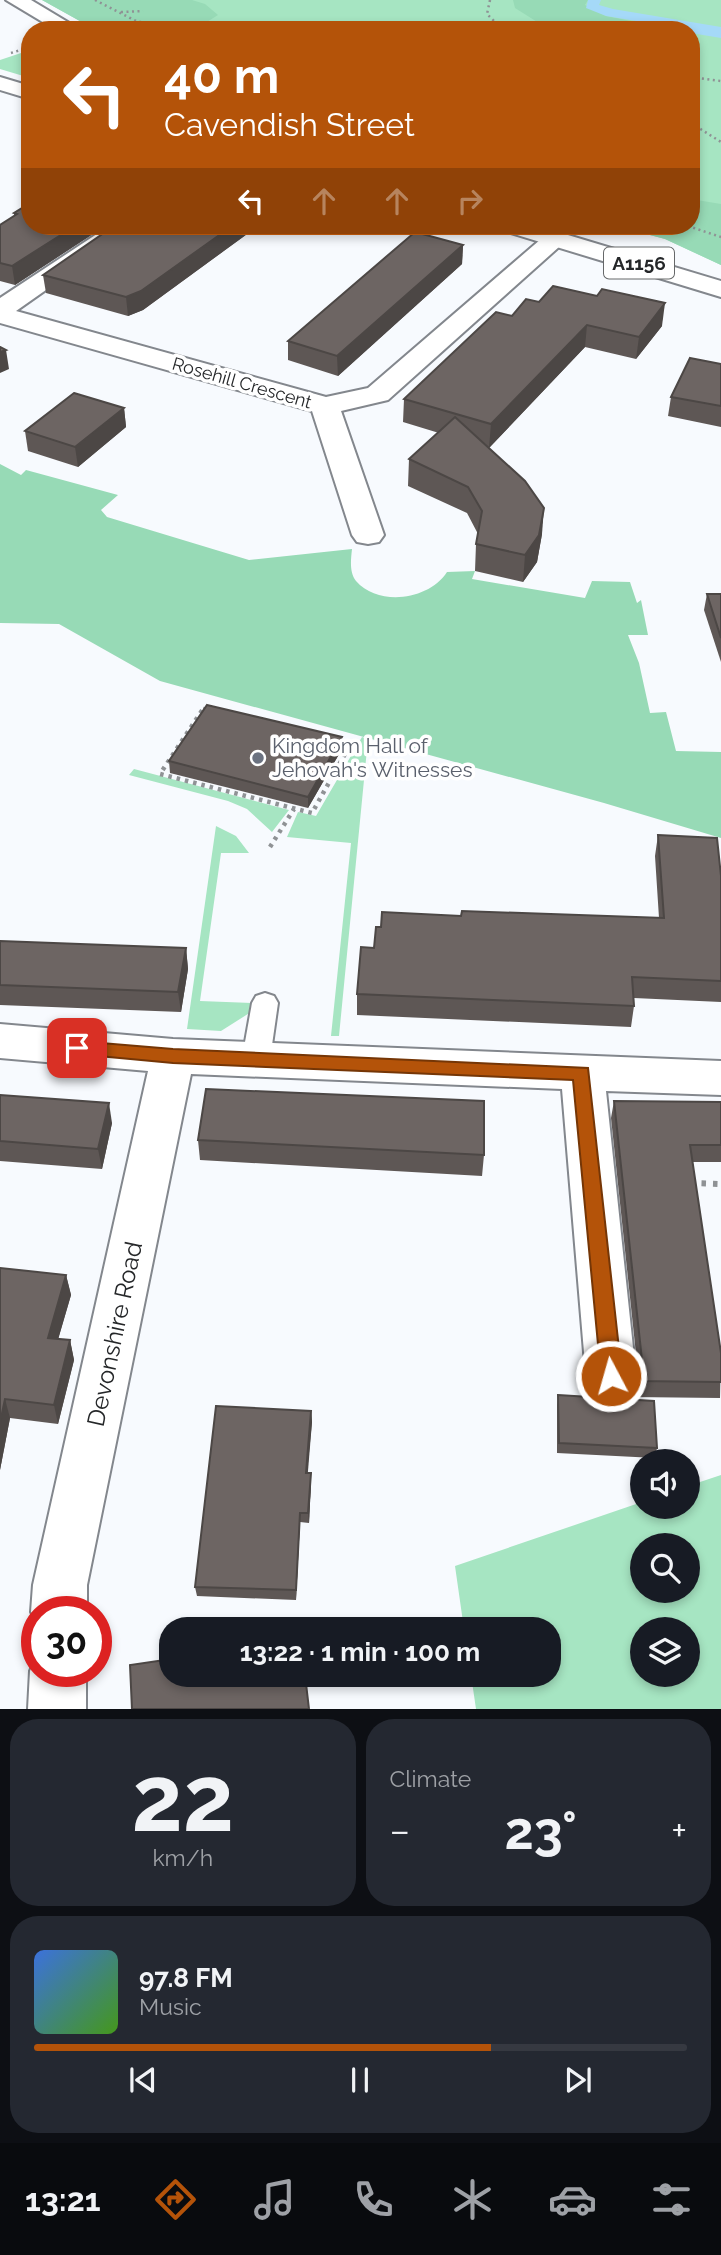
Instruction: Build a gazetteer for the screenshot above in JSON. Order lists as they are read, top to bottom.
{
  "streets": {
    "street": ["A1156", "Rosehill Crescent", "Devonshire Road"]
  },
  "crossings": [
    ["A1156", "Rosehill Crescent"]
  ],
  "places": ["Kingdom Hall of Jehovah's Witnesses"],
  "page": {
    "turn": ["40 m", "Cavendish Street"],
    "limit": "30",
    "trip": "13:22 · 1 min · 100 m",
    "tile": [
      ["22", "km/h"],
      "Climate"
    ],
    "heat": ["−", "23°", "+"],
    "song": ["97.8 FM", "Music"],
    "tabs": "13:21"
  }
}
